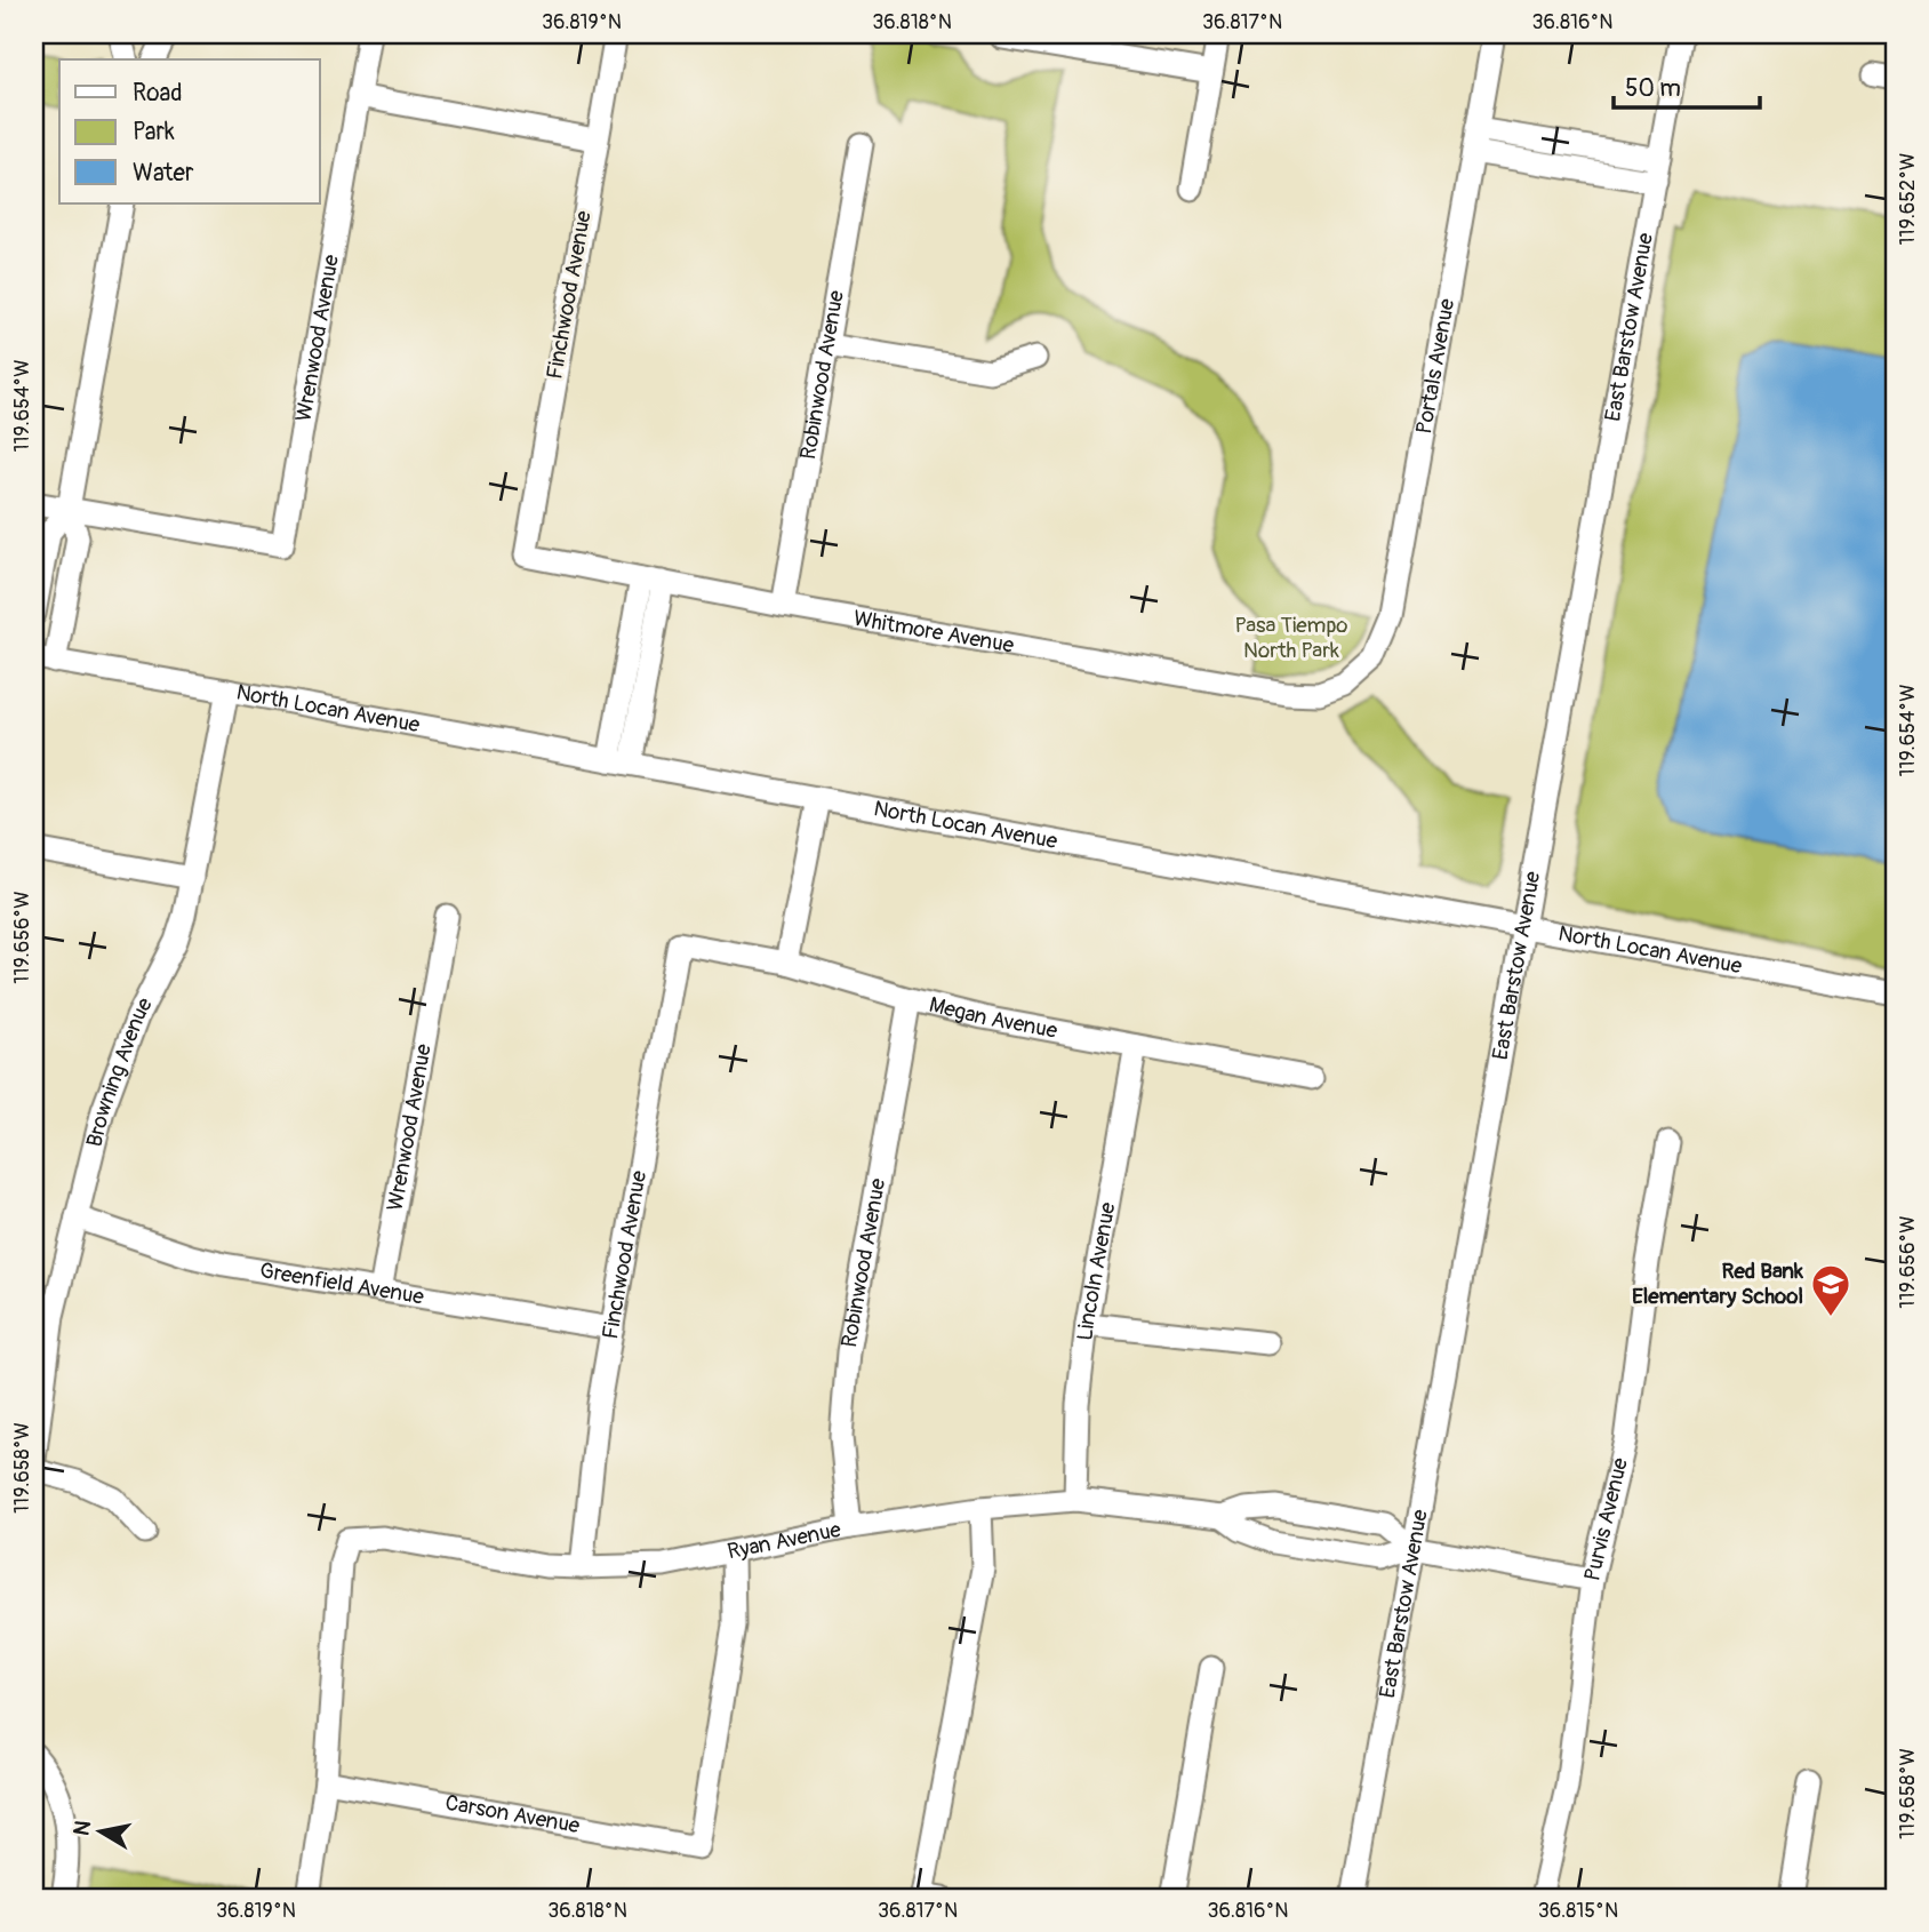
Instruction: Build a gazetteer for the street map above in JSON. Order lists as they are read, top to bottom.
{
  "streets": {
    "street": [
      "Finchwood Avenue",
      "East Barstow Avenue",
      "Wrenwood Avenue",
      "Portals Avenue",
      "Robinwood Avenue",
      "Whitmore Avenue",
      "North Locan Avenue",
      "Megan Avenue",
      "Browning Avenue",
      "Lincoln Avenue",
      "Greenfield Avenue",
      "Purvis Avenue",
      "Ryan Avenue",
      "Carson Avenue"
    ]
  },
  "crossings": [
    ["Finchwood Avenue", "Whitmore Avenue"],
    ["Finchwood Avenue", "Megan Avenue"],
    ["Finchwood Avenue", "Greenfield Avenue"],
    ["Finchwood Avenue", "Ryan Avenue"],
    ["East Barstow Avenue", "North Locan Avenue"],
    ["East Barstow Avenue", "Ryan Avenue"],
    ["Wrenwood Avenue", "Greenfield Avenue"],
    ["Portals Avenue", "Whitmore Avenue"],
    ["Robinwood Avenue", "Whitmore Avenue"],
    ["Robinwood Avenue", "Megan Avenue"],
    ["Robinwood Avenue", "Ryan Avenue"],
    ["North Locan Avenue", "Browning Avenue"],
    ["Megan Avenue", "Lincoln Avenue"],
    ["Browning Avenue", "Greenfield Avenue"],
    ["Lincoln Avenue", "Ryan Avenue"],
    ["Ryan Avenue", "Carson Avenue"]
  ],
  "parks": ["Pasa Tiempo North Park"],
  "places": {
    "school or university": ["Red Bank Elementary School"]
  },
  "legend": ["Road", "Park", "Water"],
  "scale_bar": "50 m",
  "north": "left",
  "coordinates": [
    "36.819°N",
    "36.818°N",
    "36.817°N",
    "36.816°N",
    "119.652°W",
    "119.654°W",
    "119.656°W",
    "119.658°W",
    "36.815°N"
  ]
}
